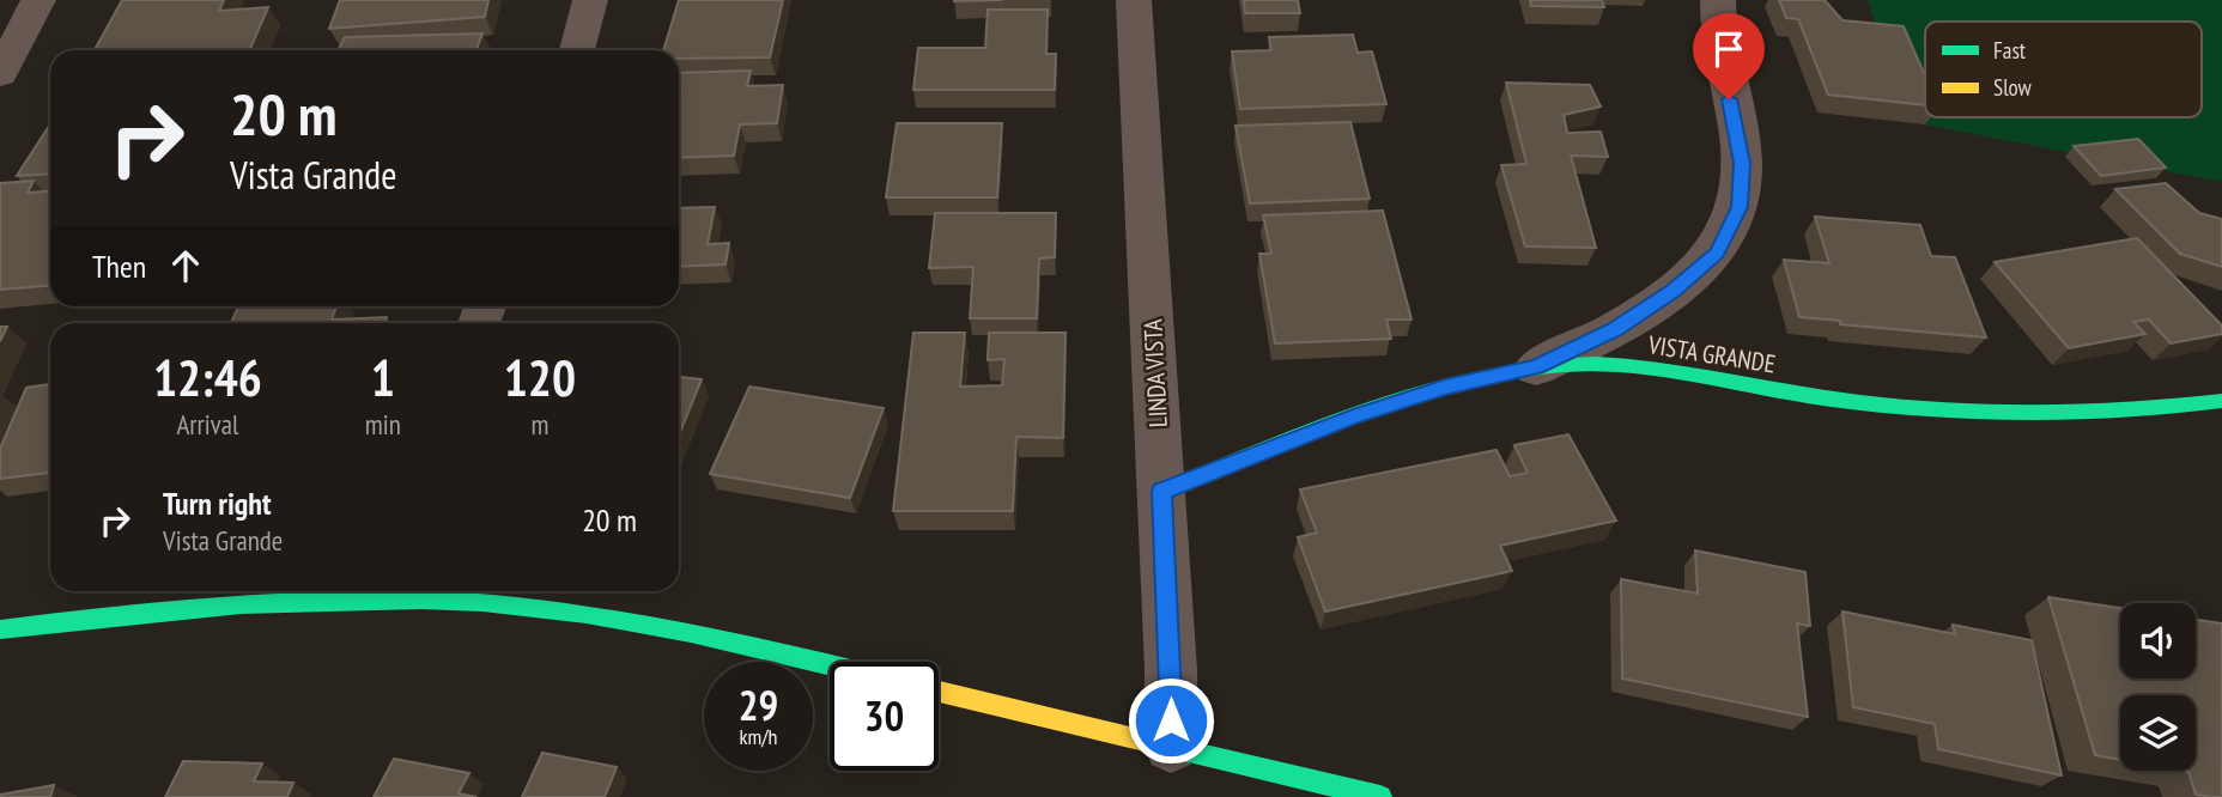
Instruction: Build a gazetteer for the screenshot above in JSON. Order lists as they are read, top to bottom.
{
  "streets": {
    "street": ["VISTA GRANDE", "LINDA VISTA"]
  },
  "crossings": [
    ["VISTA GRANDE", "LINDA VISTA"]
  ],
  "legend": ["Fast", "Slow"],
  "page": {
    "turn": ["20 m", "Vista Grande"],
    "then": "Then",
    "eta": [
      "12:46",
      "Arrival",
      "1",
      "min",
      "120",
      "m"
    ],
    "list": [
      {
        "name": "Turn right",
        "note": "Vista Grande",
        "value": "20 m"
      }
    ],
    "speed": "29 km/h",
    "limit": "30"
  }
}
